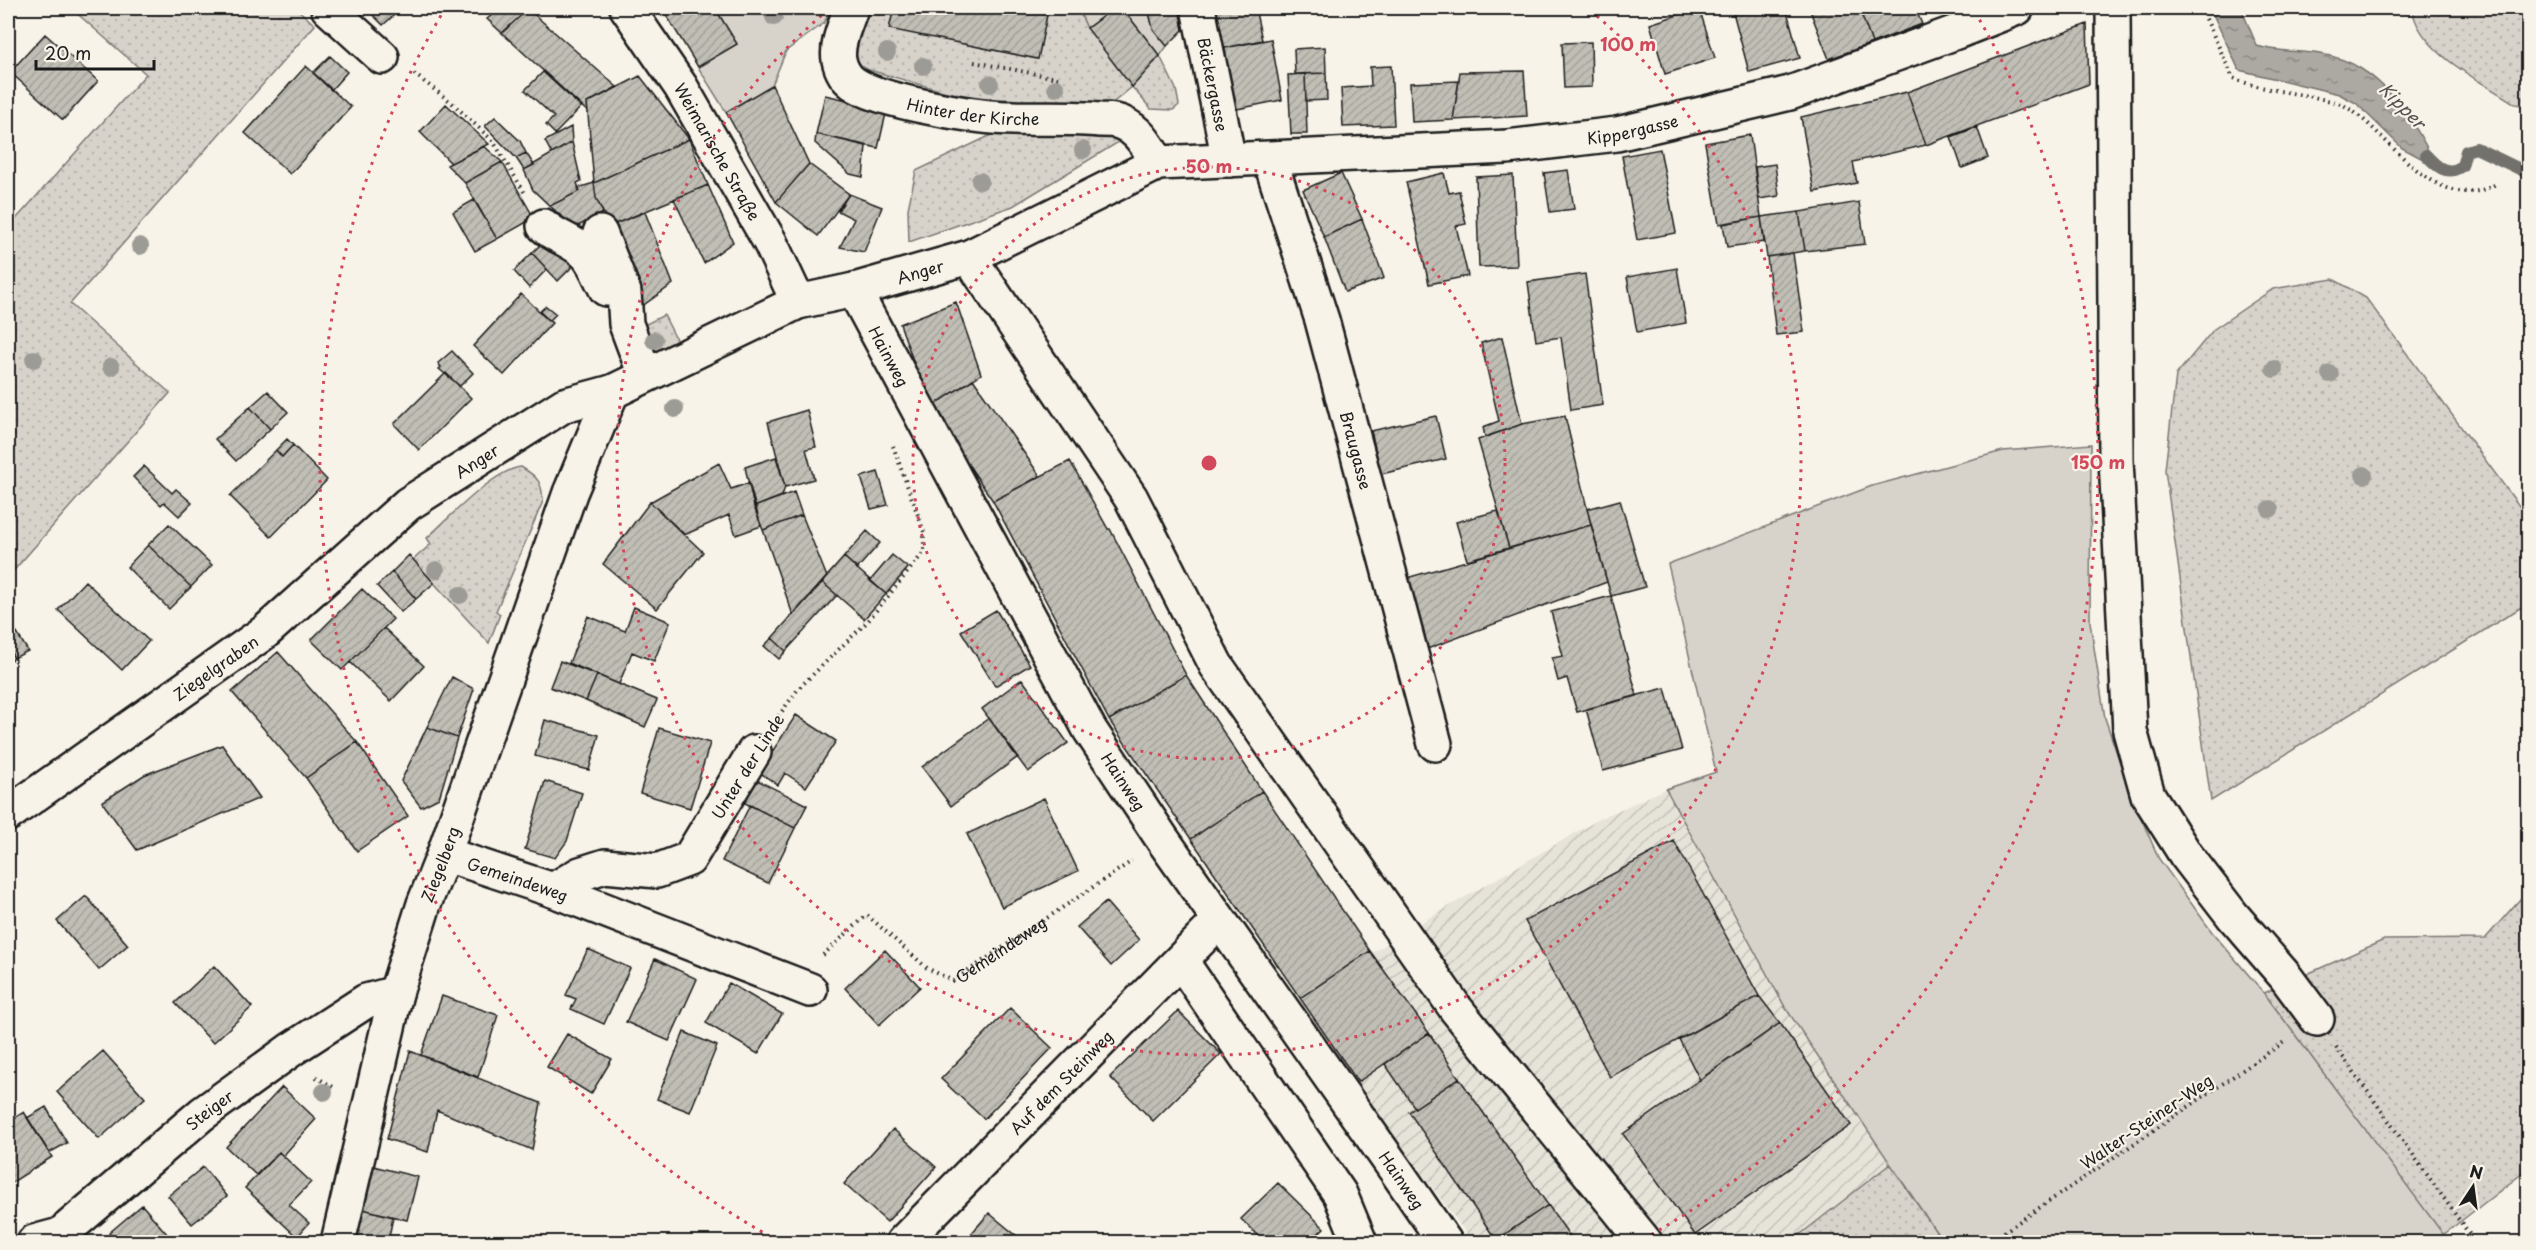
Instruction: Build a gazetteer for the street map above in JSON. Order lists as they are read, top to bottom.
{
  "streets": {
    "street": [
      "Bäckergasse",
      "Hinter der Kirche",
      "Kippergasse",
      "Weimarische Straße",
      "Anger",
      "Hainweg",
      "Braugasse",
      "Ziegelgraben",
      "Unter der Linde",
      "Ziegelberg",
      "Gemeindeweg",
      "Auf dem Steinweg",
      "Steiger"
    ],
    "path": ["Walter-Steiner-Weg"]
  },
  "crossings": [
    ["Bäckergasse", "Kippergasse"],
    ["Bäckergasse", "Anger"],
    ["Hinter der Kirche", "Anger"],
    ["Kippergasse", "Anger"],
    ["Kippergasse", "Braugasse"],
    ["Weimarische Straße", "Anger"],
    ["Anger", "Hainweg"],
    ["Anger", "Ziegelgraben"],
    ["Anger", "Ziegelberg"],
    ["Hainweg", "Gemeindeweg"],
    ["Hainweg", "Auf dem Steinweg"],
    ["Unter der Linde", "Gemeindeweg"],
    ["Ziegelberg", "Gemeindeweg"],
    ["Ziegelberg", "Steiger"]
  ],
  "water": ["Kipper"],
  "scale_bar": "20 m",
  "north": "top",
  "rings": ["100 m", "50 m", "150 m"]
}
